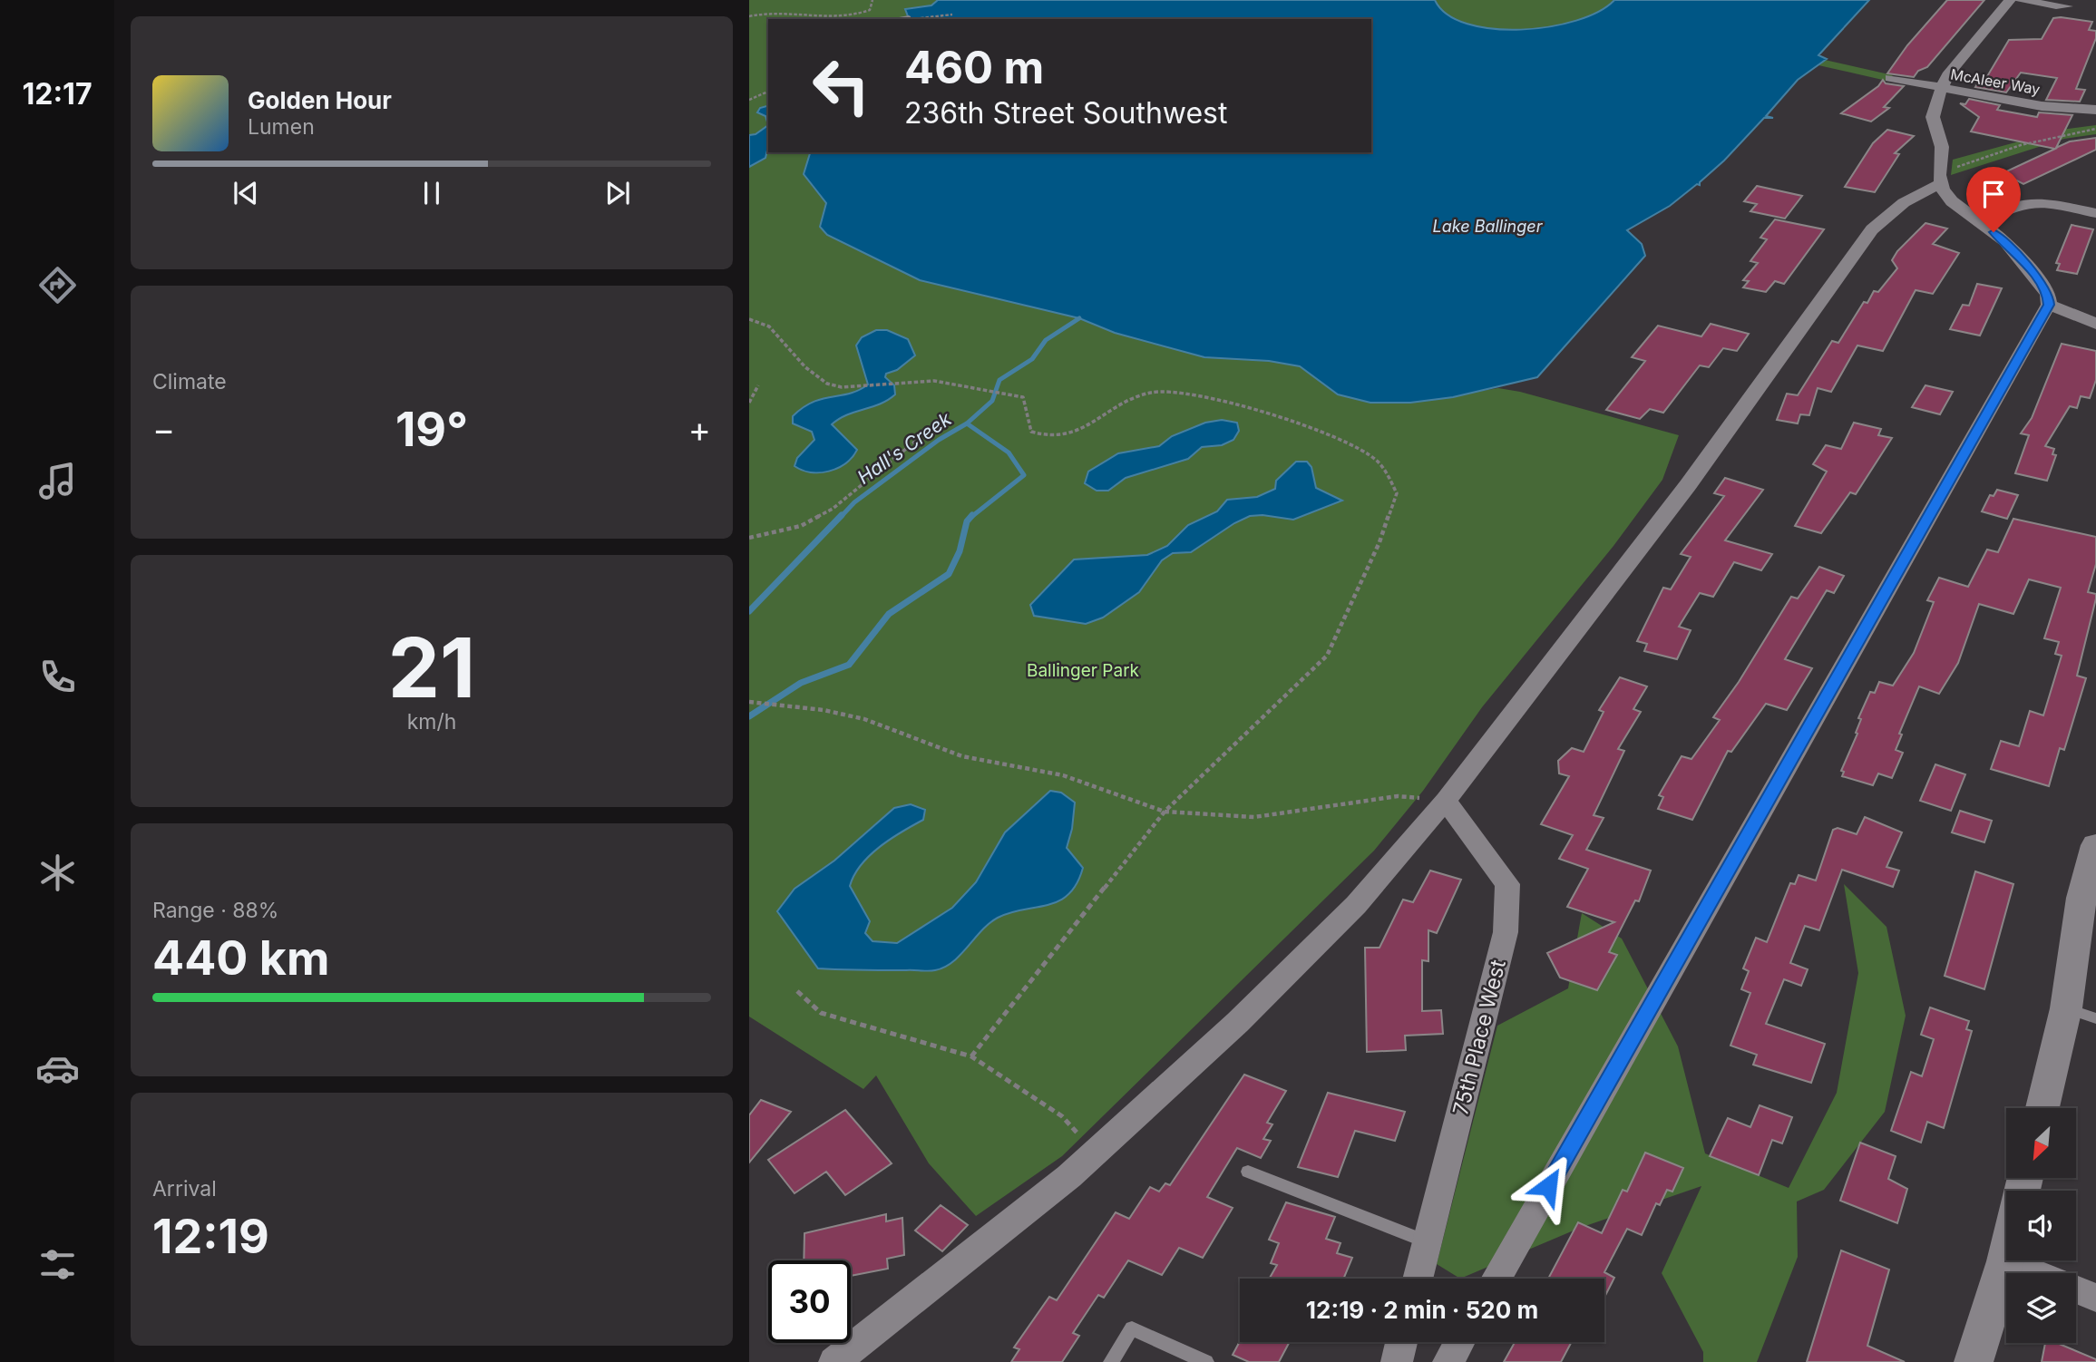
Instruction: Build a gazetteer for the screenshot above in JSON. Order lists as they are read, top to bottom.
{
  "streets": {
    "street": ["McAleer Way", "75th Place West"]
  },
  "water": ["Lake Ballinger", "Hall's Creek"],
  "parks": ["Ballinger Park"],
  "north": "bottom left",
  "page": {
    "tabs": "12:17",
    "turn": ["460 m", "236th Street Southwest"],
    "song": ["Golden Hour", "Lumen"],
    "tile": [
      "Climate",
      ["21", "km/h"],
      ["Range · 88%", "440 km"],
      ["Arrival", "12:19"]
    ],
    "heat": ["−", "19°", "+"],
    "limit": "30",
    "trip": "12:19 · 2 min · 520 m"
  }
}
